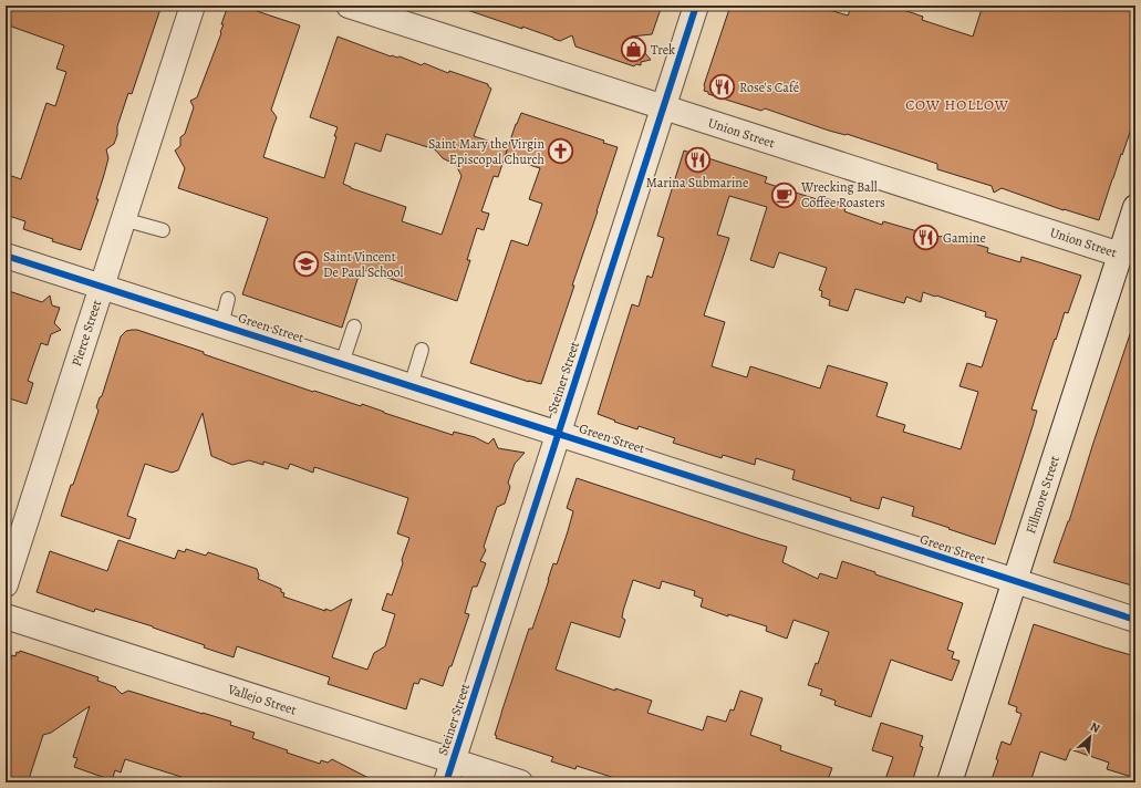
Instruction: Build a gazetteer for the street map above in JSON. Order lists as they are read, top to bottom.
{
  "streets": {
    "street": [
      "Union Street",
      "Green Street",
      "Pierce Street",
      "Steiner Street",
      "Fillmore Street",
      "Vallejo Street"
    ]
  },
  "crossings": [
    ["Union Street", "Steiner Street"],
    ["Union Street", "Fillmore Street"],
    ["Green Street", "Pierce Street"],
    ["Green Street", "Steiner Street"],
    ["Green Street", "Fillmore Street"],
    ["Steiner Street", "Vallejo Street"]
  ],
  "districts": ["COW HOLLOW"],
  "places": {
    "shop": ["Trek"],
    "restaurant": ["Rose's Café", "Marina Submarine", "Gamine"],
    "church": ["Saint Mary the Virgin Episcopal Church"],
    "cafe": ["Wrecking Ball Coffee Roasters"],
    "school or university": ["Saint Vincent De Paul School"]
  },
  "north": "top right"
}
